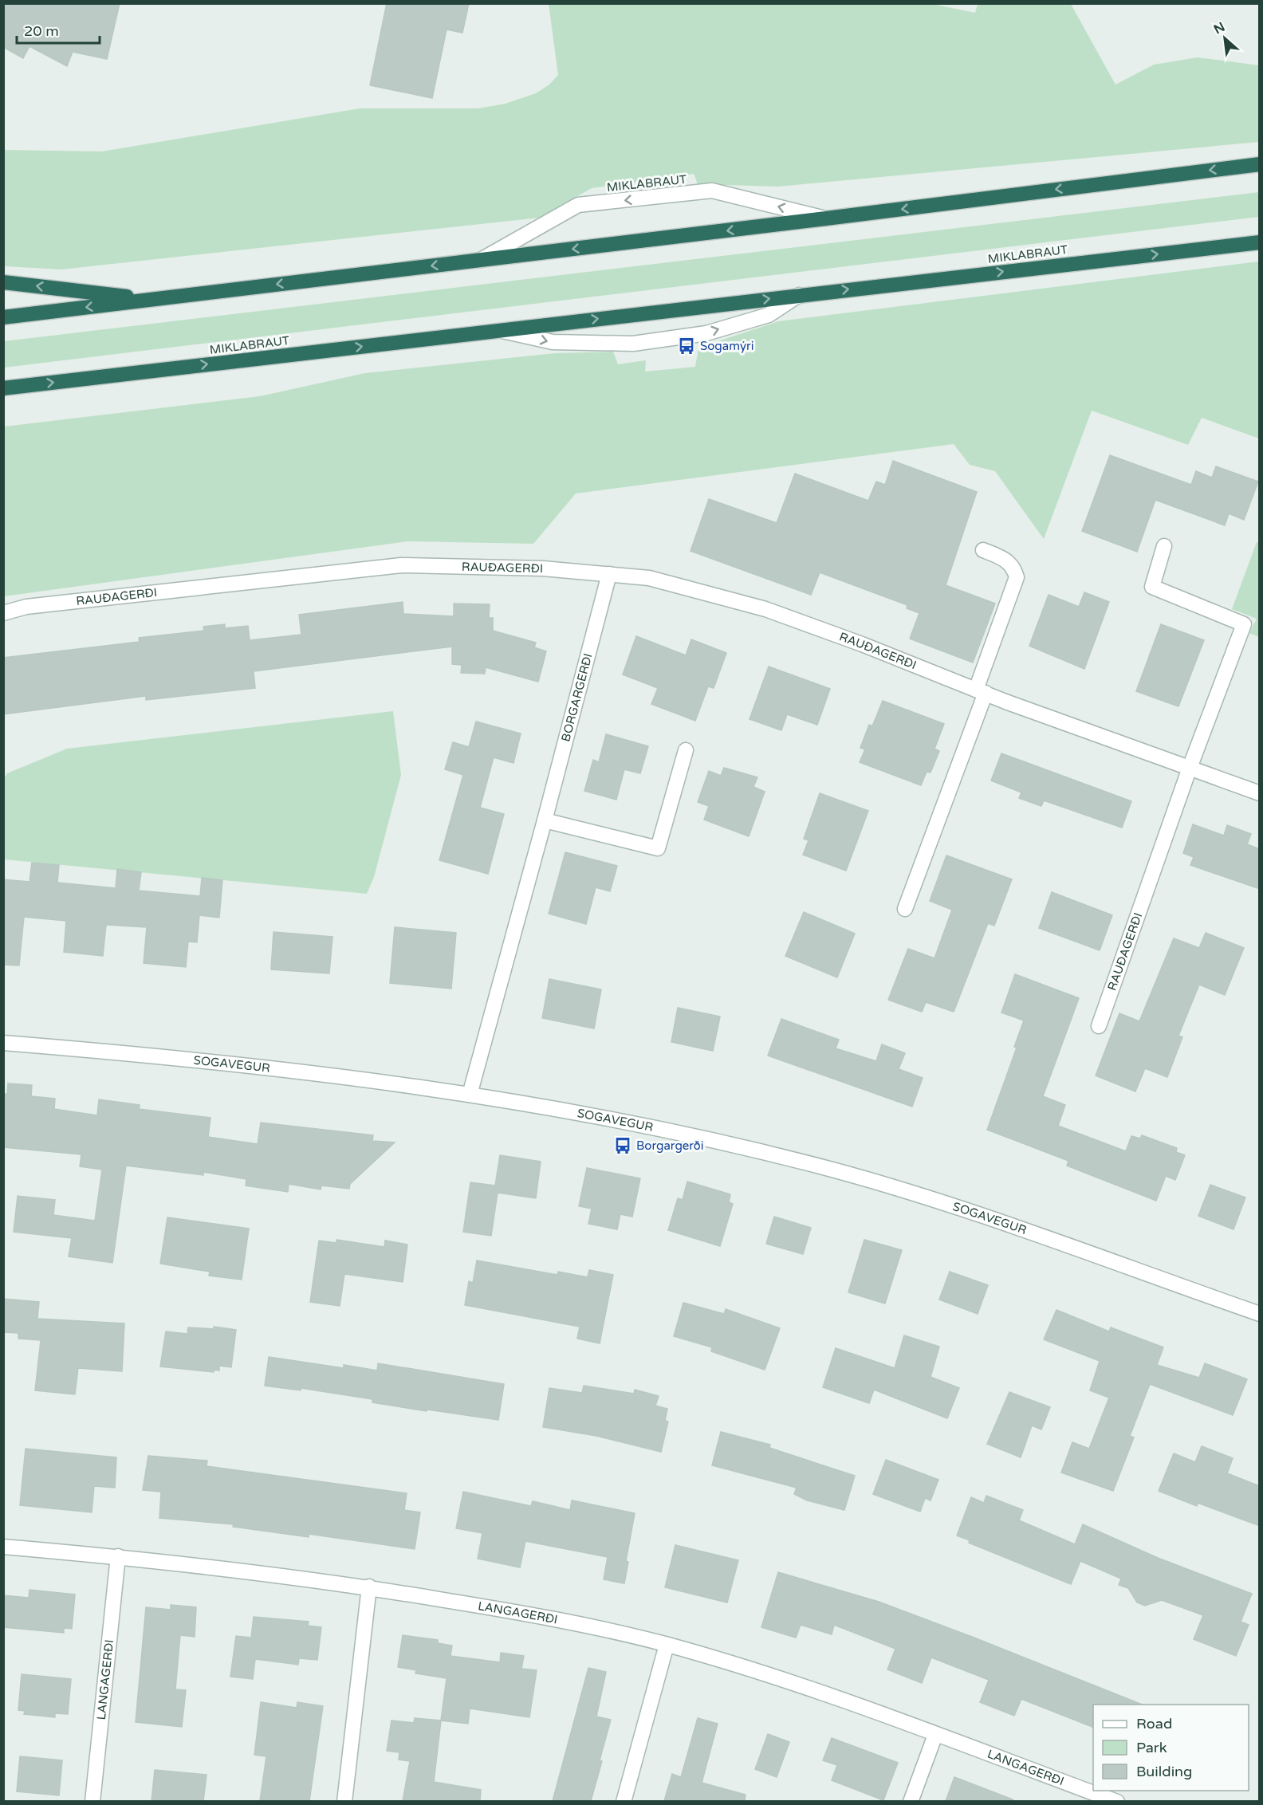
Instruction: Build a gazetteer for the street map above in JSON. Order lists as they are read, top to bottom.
{
  "streets": {
    "highway": ["MIKLABRAUT"],
    "street": [
      "RAUÐAGERÐI",
      "BORGARGERÐI",
      "SOGAVEGUR",
      "LANGAGERÐI"
    ]
  },
  "crossings": [
    ["RAUÐAGERÐI", "BORGARGERÐI"],
    ["BORGARGERÐI", "SOGAVEGUR"]
  ],
  "places": {
    "bus stop": ["Sogamýri", "Borgargerði"]
  },
  "legend": ["Road", "Park", "Building"],
  "scale_bar": "20 m",
  "north": "top left"
}
